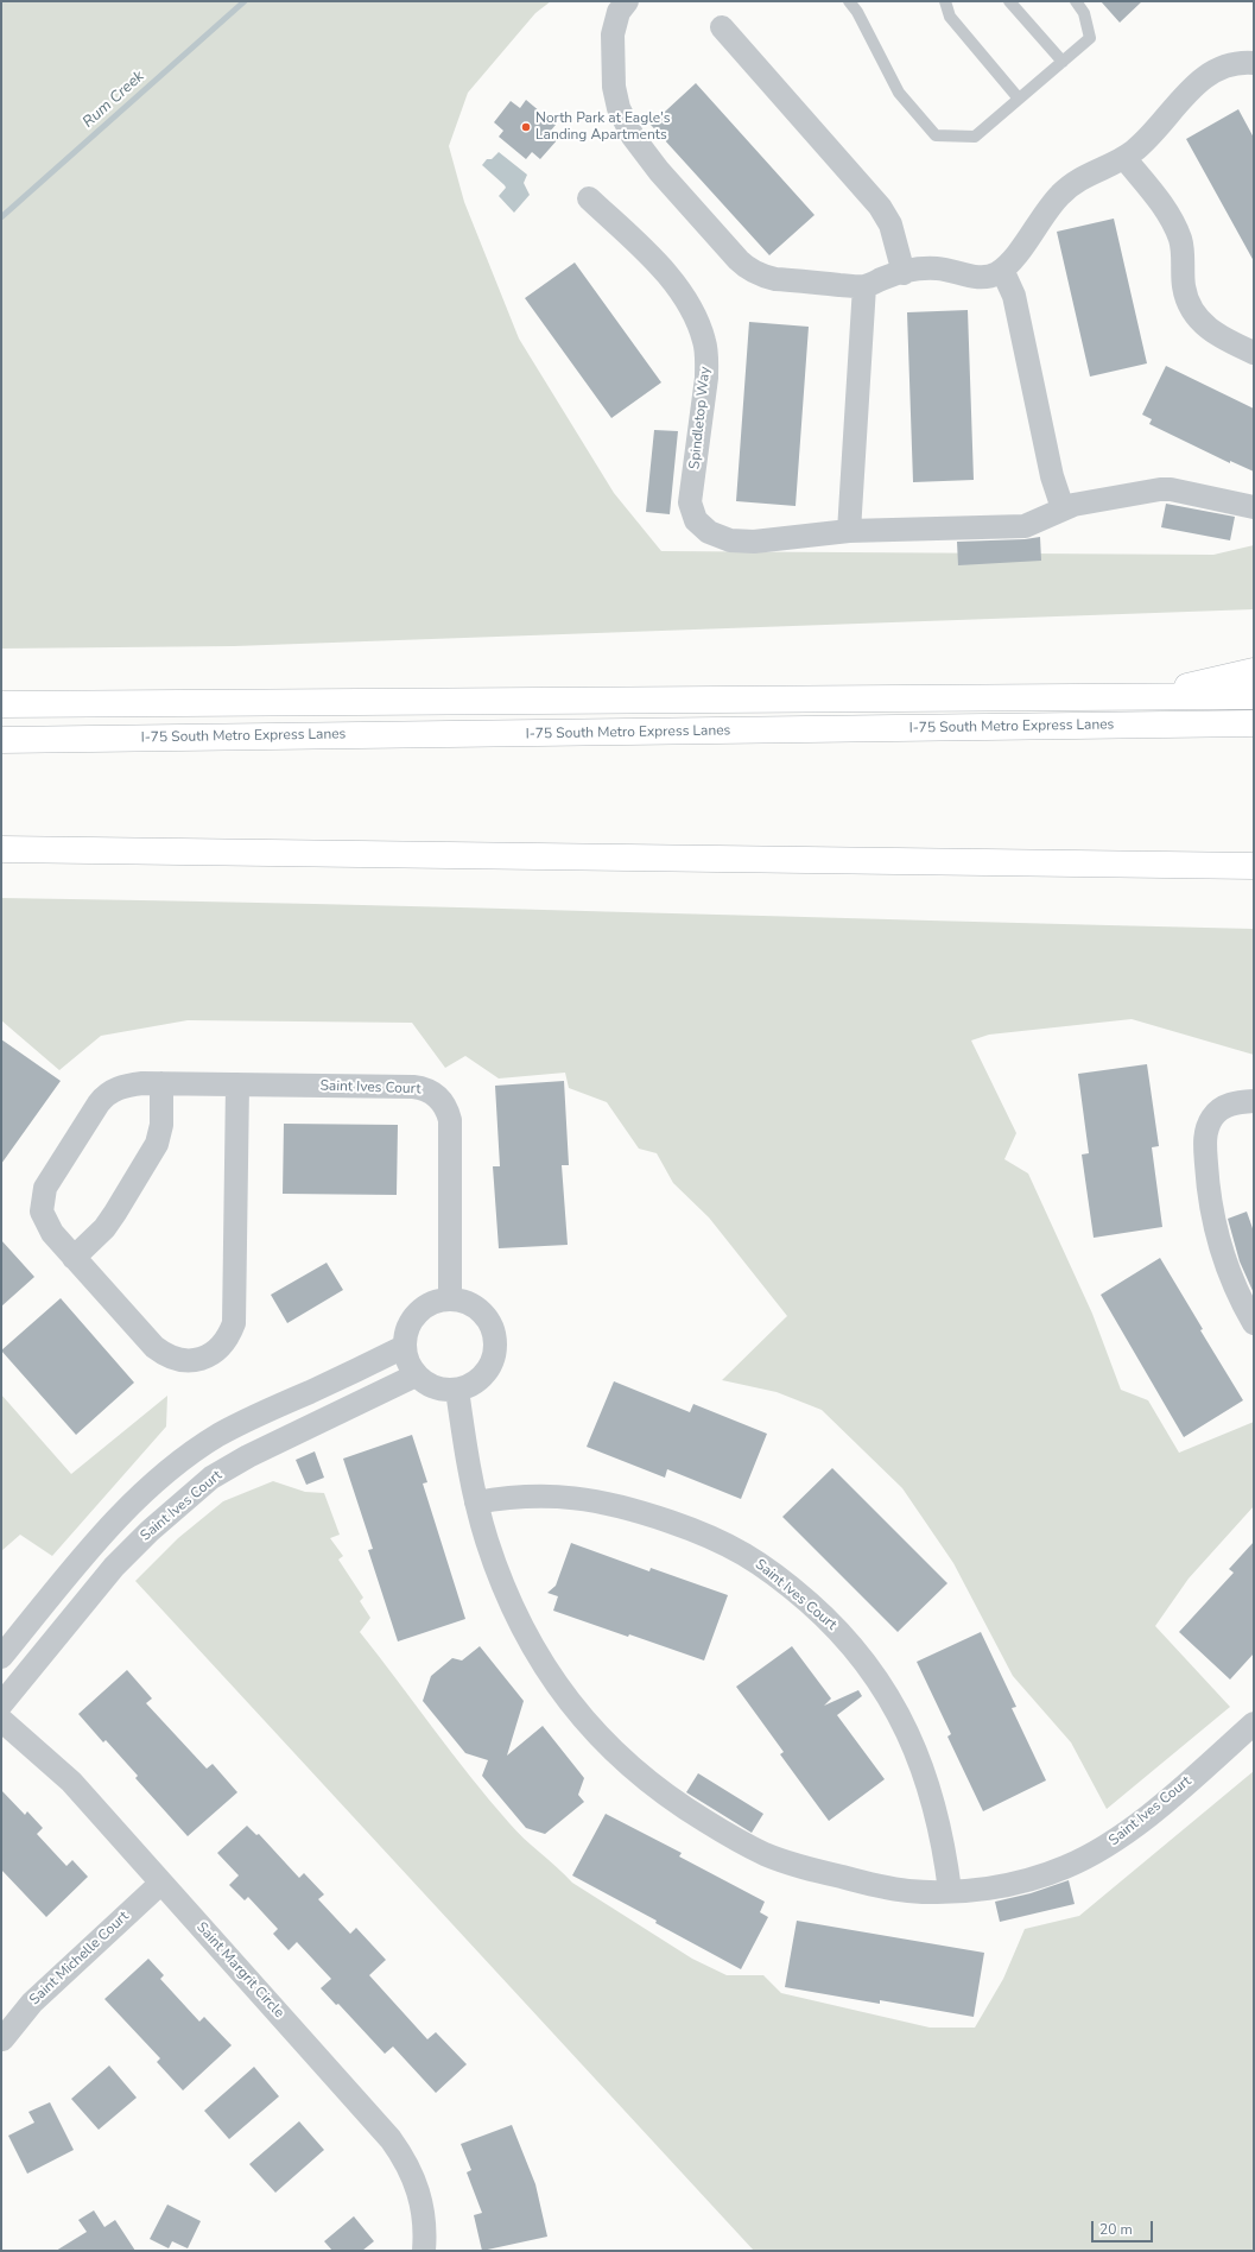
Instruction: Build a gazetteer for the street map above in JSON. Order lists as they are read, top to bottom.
{
  "streets": {
    "highway": ["I-75 South Metro Express Lanes"],
    "street": [
      "Spindletop Way",
      "Saint Ives Court",
      "Saint Michelle Court",
      "Saint Margrit Circle"
    ]
  },
  "crossings": [
    ["Saint Michelle Court", "Saint Margrit Circle"]
  ],
  "water": ["Rum Creek"],
  "places": ["North Park at Eagle's Landing Apartments"],
  "scale_bar": "20 m"
}
